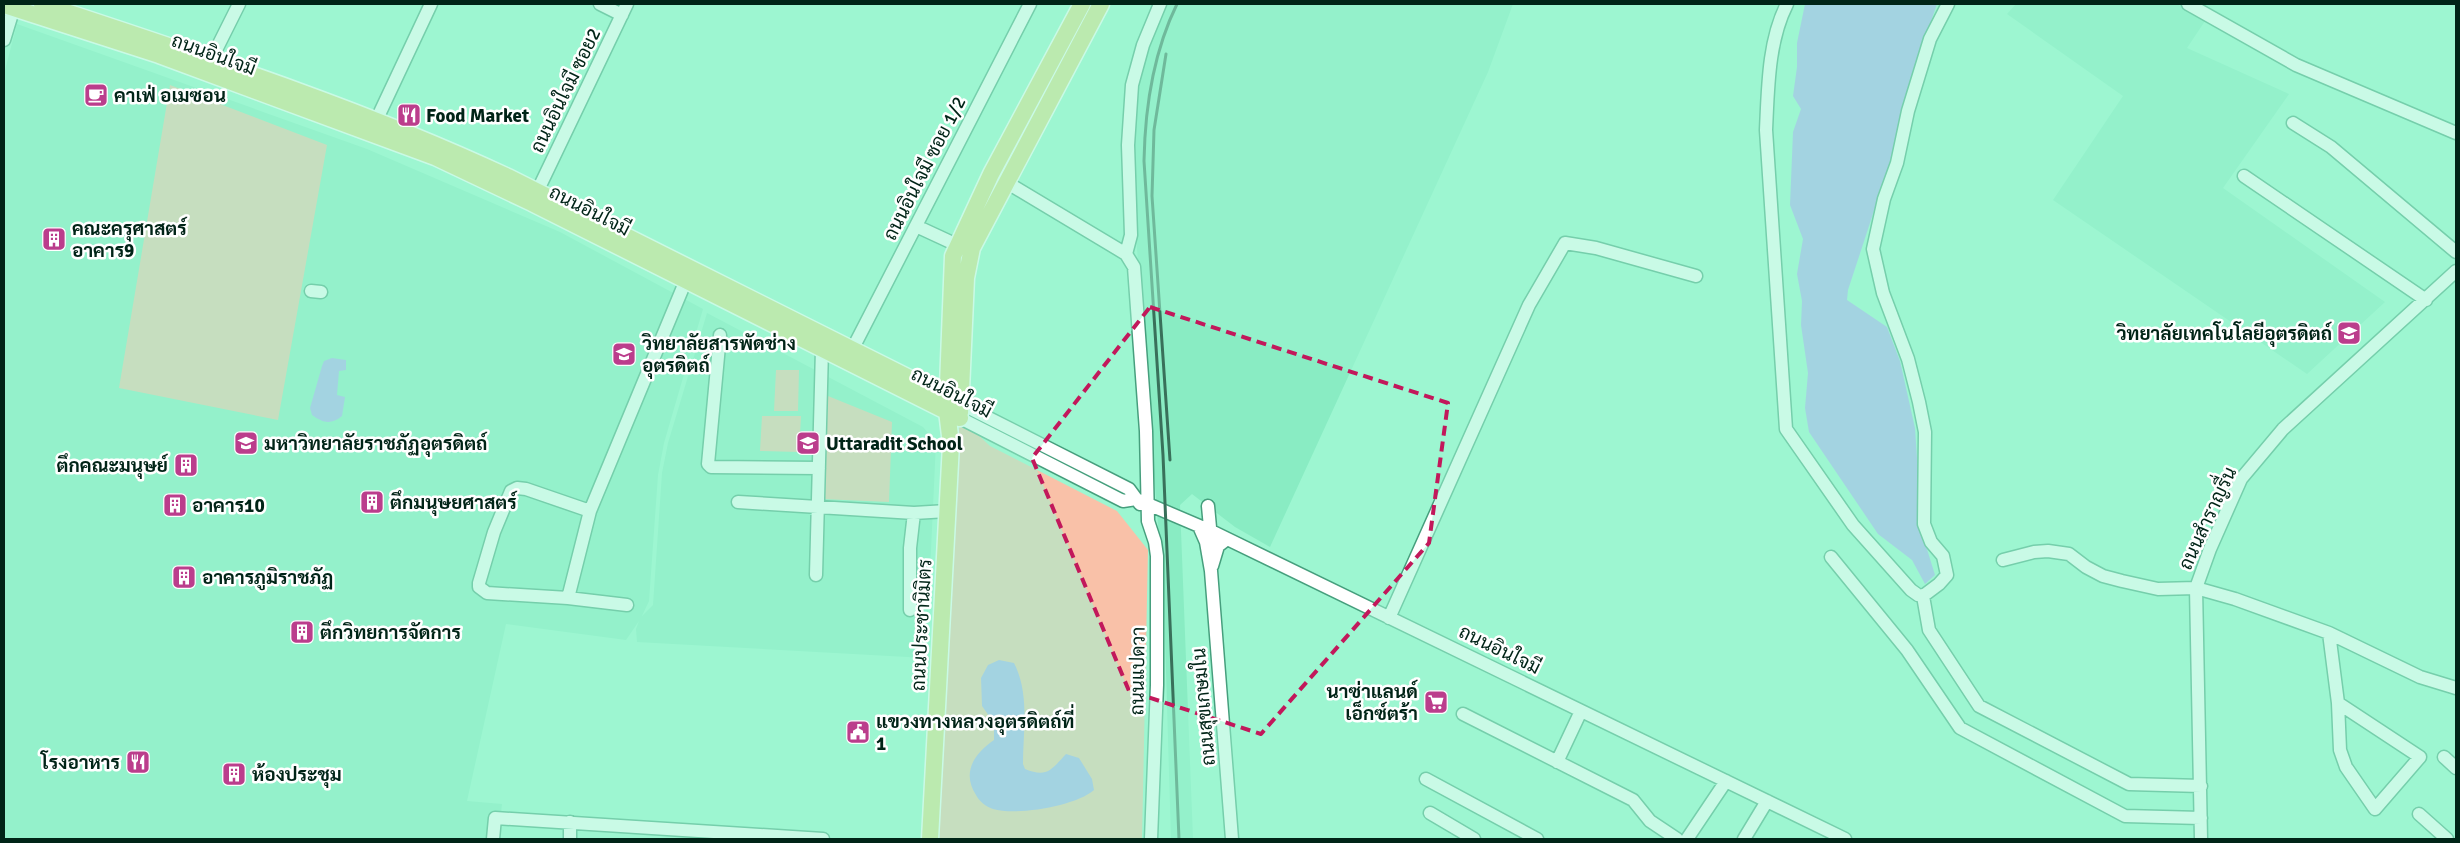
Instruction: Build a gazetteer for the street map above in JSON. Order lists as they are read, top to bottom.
{
  "streets": {
    "main road": ["ถนนอินใจมี", "ถนนประชานิมิตร"],
    "street": [
      "ถนนอินใจมี ซอย2",
      "ถนนอินใจมี ซอย 1/2",
      "ถนนสำราญรื่น",
      "ถนนแปดวา",
      "ถนนสุขเกษมใน"
    ]
  },
  "crossings": [
    ["ถนนอินใจมี", "ถนนอินใจมี ซอย2"],
    ["ถนนอินใจมี", "ถนนอินใจมี ซอย 1/2"],
    ["ถนนอินใจมี", "ถนนประชานิมิตร"],
    ["ถนนอินใจมี", "ถนนแปดวา"],
    ["ถนนอินใจมี", "ถนนสุขเกษมใน"]
  ],
  "places": {
    "cafe": ["คาเฟ่ อเมซอน"],
    "restaurant": ["Food Market", "โรงอาหาร"],
    "building": [
      "คณะครุศาสตร์ อาคาร9",
      "ตึกคณะมนุษย์",
      "ตึกมนุษยศาสตร์",
      "อาคาร10",
      "อาคารภูมิราชภัฏ",
      "ตึกวิทยการจัดการ",
      "ห้องประชุม"
    ],
    "school or university": [
      "วิทยาลัยเทคโนโลยีอุตรดิตถ์",
      "วิทยาลัยสารพัดช่าง อุตรดิตถ์",
      "มหาวิทยาลัยราชภัฏอุตรดิตถ์",
      "Uttaradit School"
    ],
    "supermarket": ["นาซ่าแลนด์ เอ็กซ์ตร้า"],
    "public building": ["แขวงทางหลวงอุตรดิตถ์ที่ 1"]
  }
}
